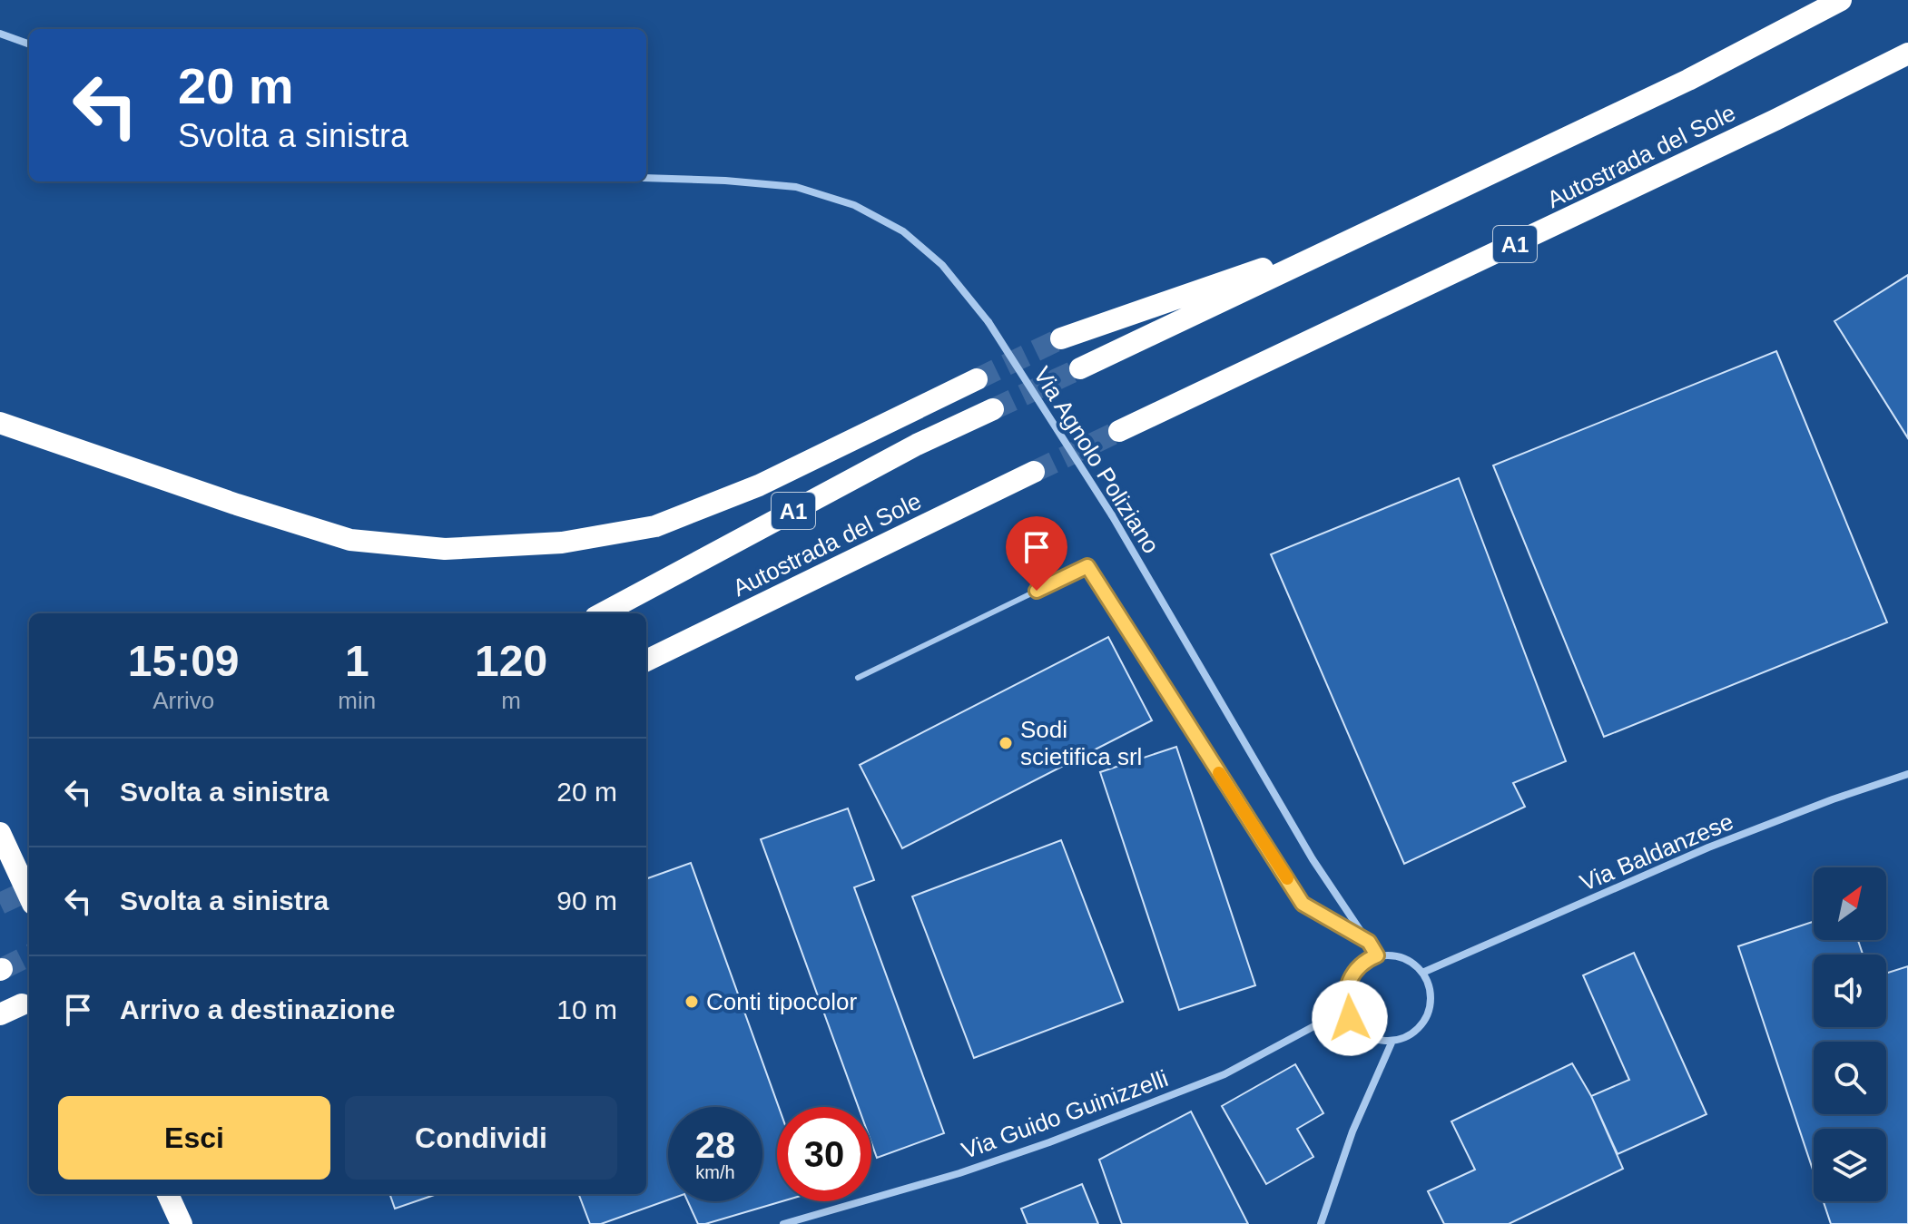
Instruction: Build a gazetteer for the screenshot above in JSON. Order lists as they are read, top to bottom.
{
  "streets": {
    "highway": ["Autostrada del Sole", "A1"],
    "street": ["Via Agnolo Poliziano", "Via Baldanzese", "Via Guido Guinizzelli"]
  },
  "crossings": [
    ["Via Agnolo Poliziano", "Via Baldanzese"],
    ["Via Agnolo Poliziano", "Via Guido Guinizzelli"],
    ["Via Baldanzese", "Via Guido Guinizzelli"]
  ],
  "places": ["Sodi scietifica srl", "Conti tipocolor"],
  "north": "top right",
  "page": {
    "turn": ["20 m", "Svolta a sinistra"],
    "eta": [
      "15:09",
      "Arrivo",
      "1",
      "min",
      "120",
      "m"
    ],
    "list": [
      {
        "name": "Svolta a sinistra",
        "value": "20 m"
      },
      {
        "name": "Svolta a sinistra",
        "value": "90 m"
      },
      {
        "name": "Arrivo a destinazione",
        "value": "10 m"
      }
    ],
    "buttons": ["Esci", "Condividi"],
    "speed": "28 km/h",
    "limit": "30"
  }
}
